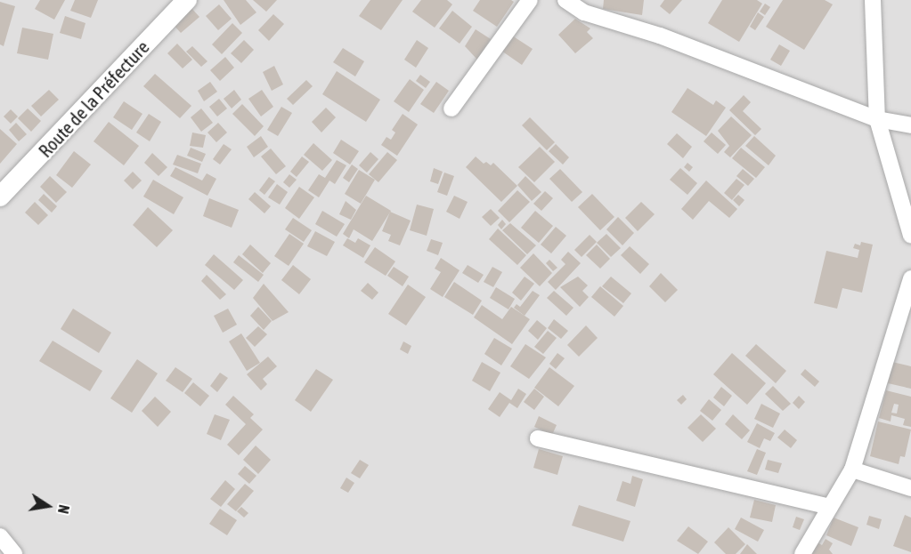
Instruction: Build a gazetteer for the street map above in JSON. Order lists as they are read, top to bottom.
{
  "streets": {
    "street": ["Route de la Préfecture"]
  },
  "north": "right"
}
